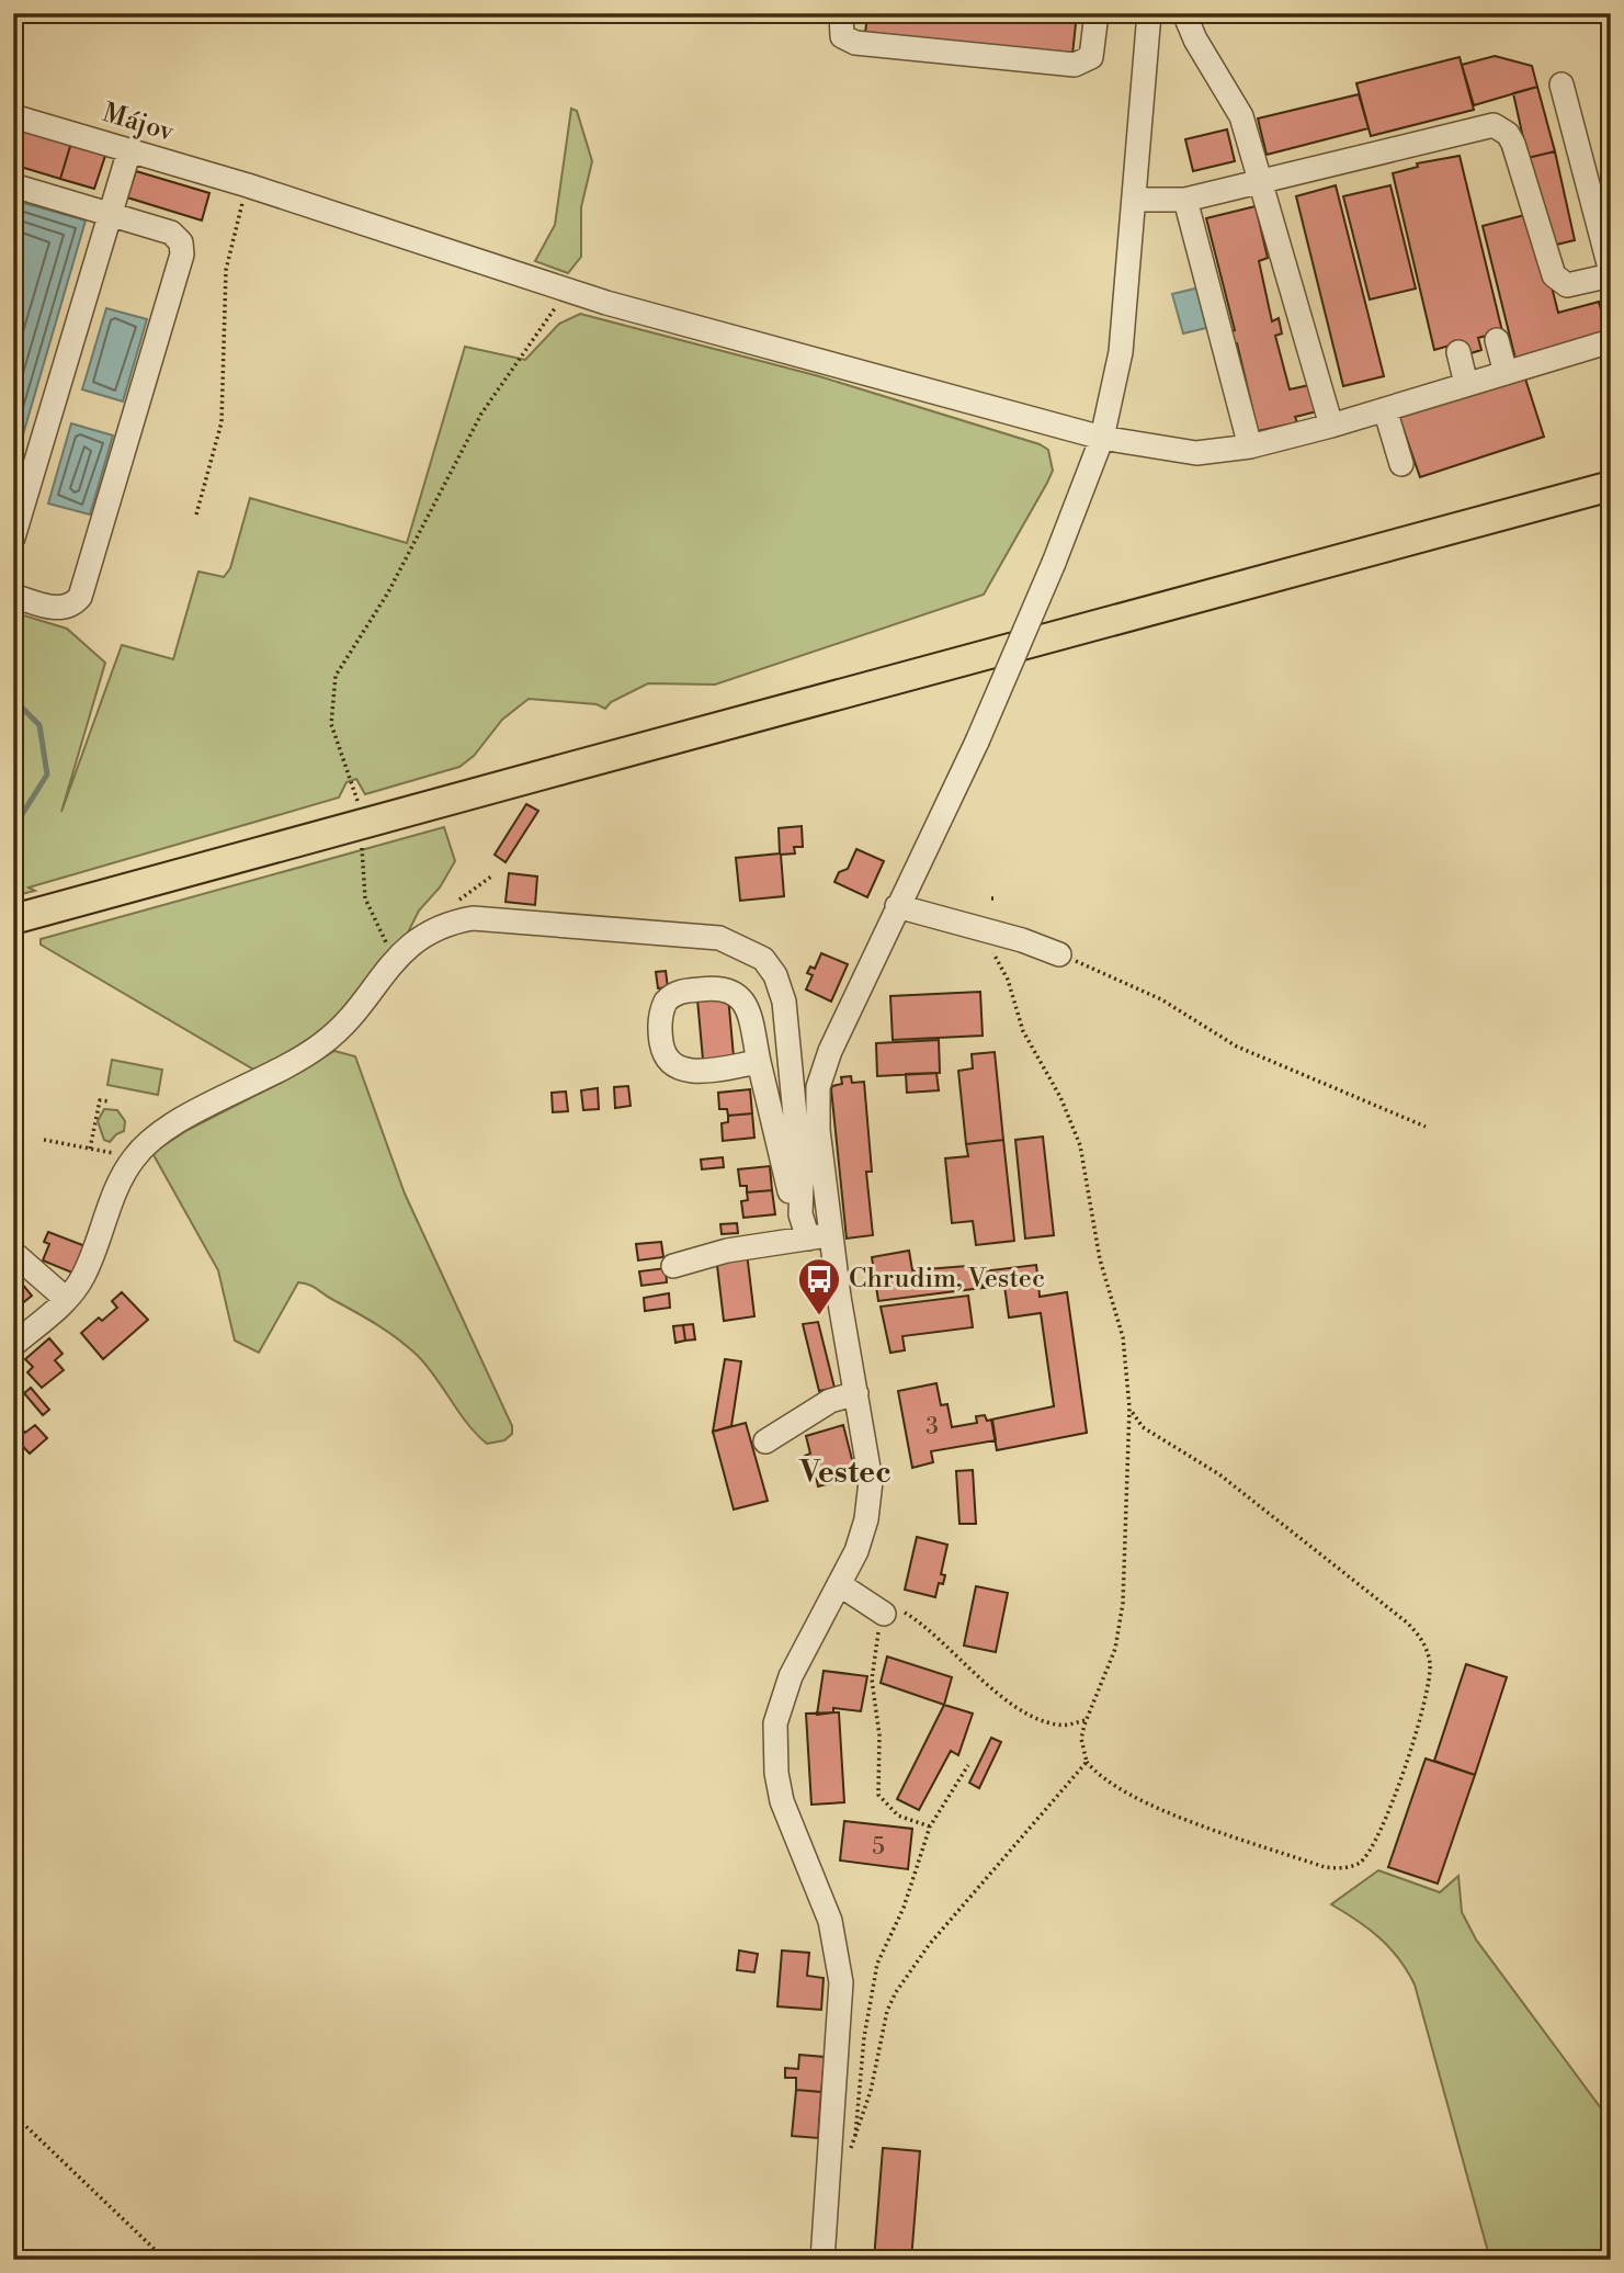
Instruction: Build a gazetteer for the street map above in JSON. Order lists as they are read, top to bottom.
{
  "streets": {
    "street": ["Májov"]
  },
  "districts": ["Vestec"],
  "places": {
    "bus stop": ["Chrudim, Vestec"]
  },
  "house_numbers": ["3", "5"]
}
